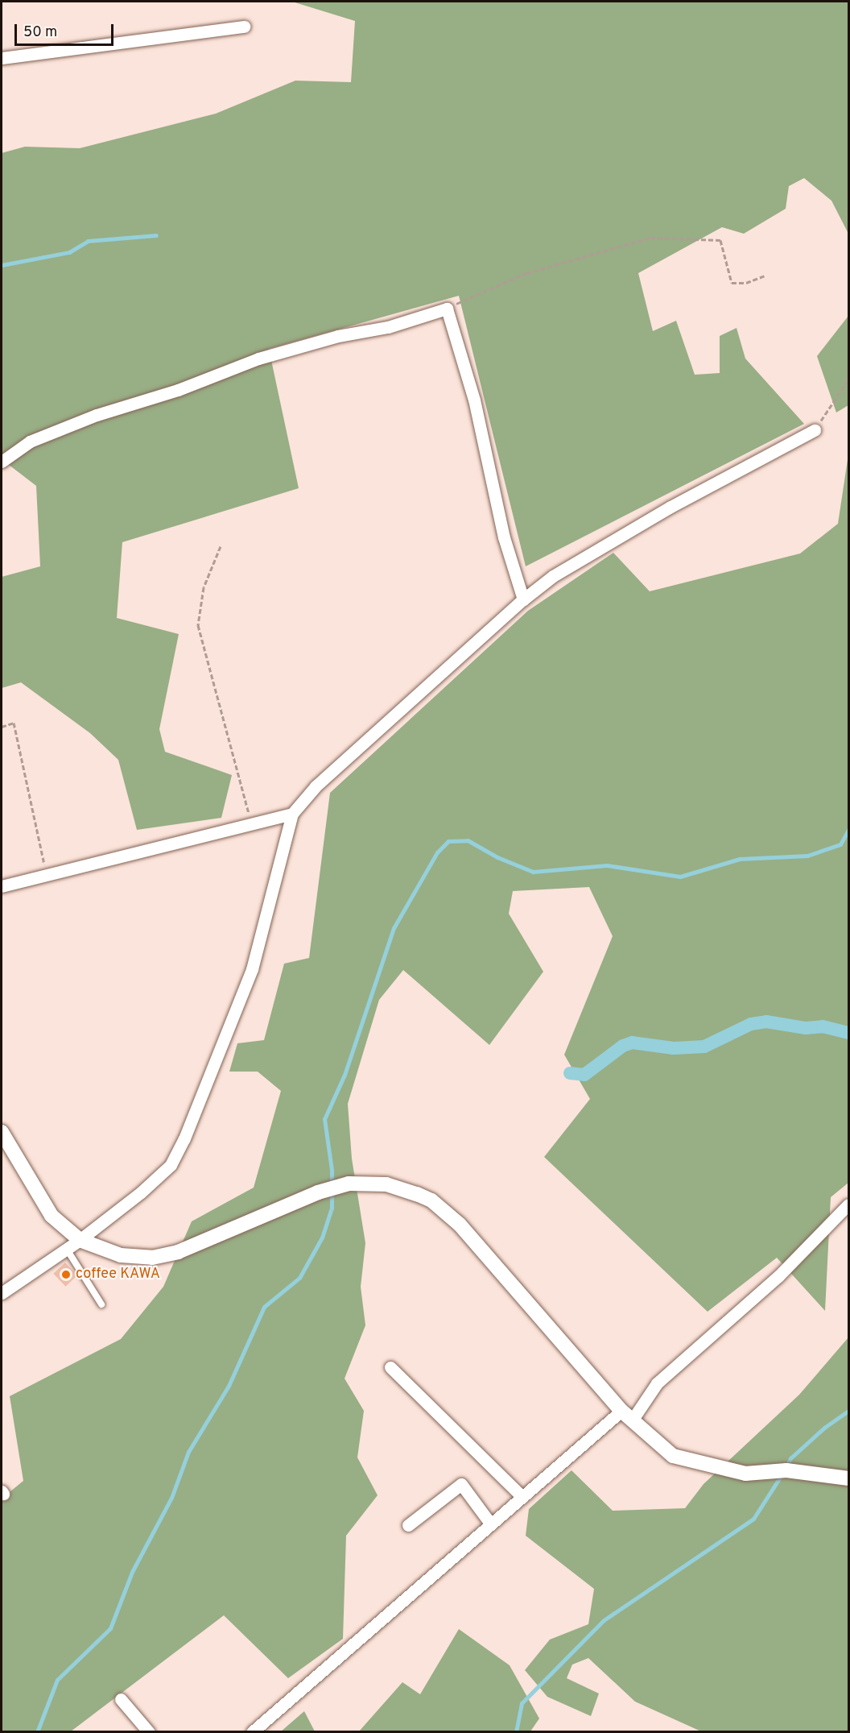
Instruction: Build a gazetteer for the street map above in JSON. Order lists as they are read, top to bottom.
{
  "places": ["coffee KAWA"],
  "scale_bar": "50 m"
}
